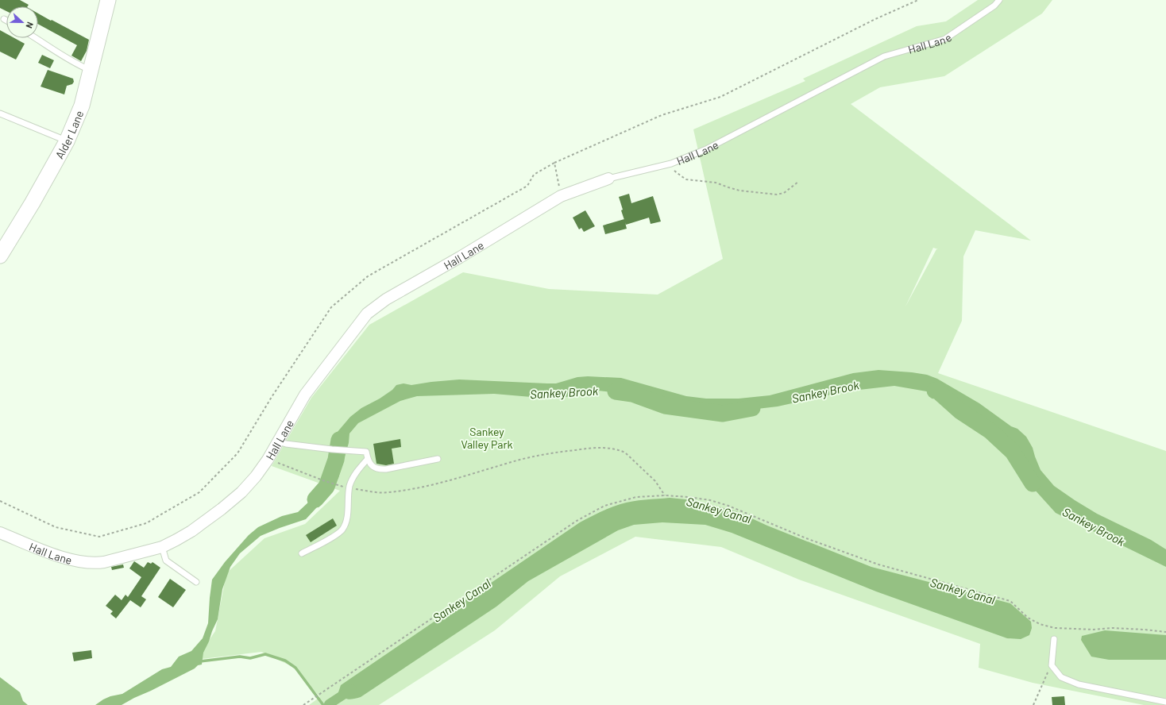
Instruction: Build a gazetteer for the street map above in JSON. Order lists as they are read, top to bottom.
{
  "streets": {
    "street": ["Hall Lane", "Alder Lane"]
  },
  "water": ["Sankey Brook", "Sankey Canal"],
  "parks": ["Sankey Valley Park"],
  "north": "right"
}
